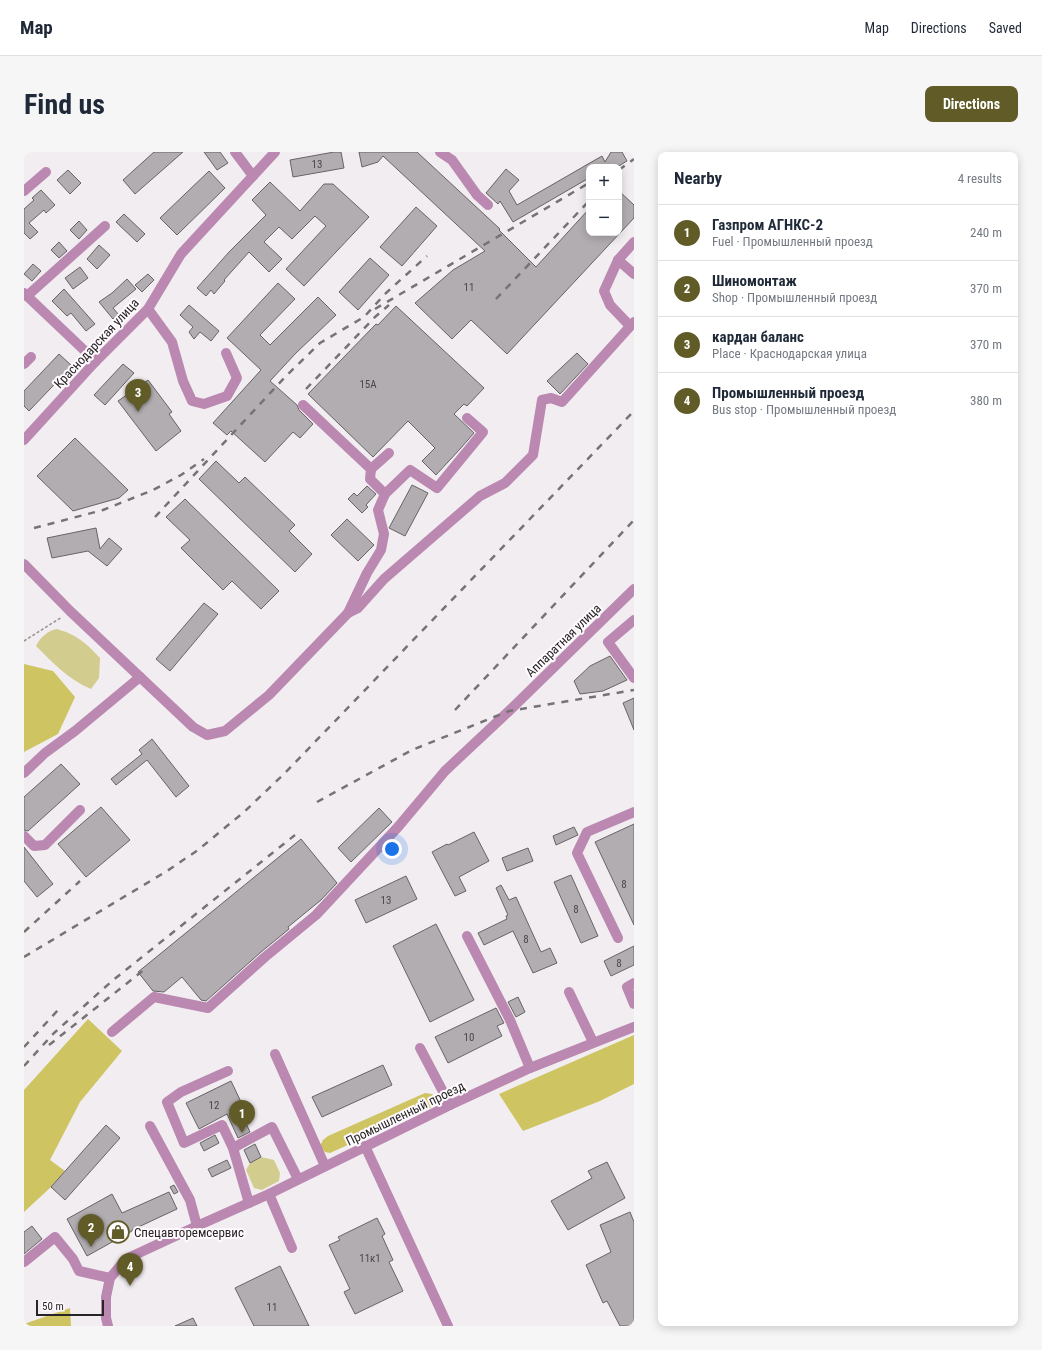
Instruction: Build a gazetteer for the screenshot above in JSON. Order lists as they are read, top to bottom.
{
  "streets": {
    "street": ["Краснодарская улица", "Аппаратная улица", "Промышленный проезд"]
  },
  "places": {
    "shop": ["Спецавторемсервис"]
  },
  "house_numbers": [
    "13",
    "11",
    "15А",
    "8",
    "13",
    "8",
    "8",
    "8",
    "10",
    "12",
    "11к1",
    "11"
  ],
  "scale_bar": "50 m",
  "page": {
    "header": "Map",
    "nav": ["Map", "Directions", "Saved"],
    "buttons": "Directions",
    "title": "Find us",
    "heading": ["Nearby", "4 results"],
    "map_buttons": ["+", "−"],
    "list": [
      {
        "mark": "1",
        "name": "Газпром АГНКС-2",
        "note": "Fuel · Промышленный проезд",
        "value": "240 m"
      },
      {
        "mark": "2",
        "name": "Шиномонтаж",
        "note": "Shop · Промышленный проезд",
        "value": "370 m"
      },
      {
        "mark": "3",
        "name": "кардан баланс",
        "note": "Place · Краснодарская улица",
        "value": "370 m"
      },
      {
        "mark": "4",
        "name": "Промышленный проезд",
        "note": "Bus stop · Промышленный проезд",
        "value": "380 m"
      }
    ],
    "pins": [
      "3",
      "1",
      "2",
      "4"
    ],
    "scale": "50 m"
  }
}
